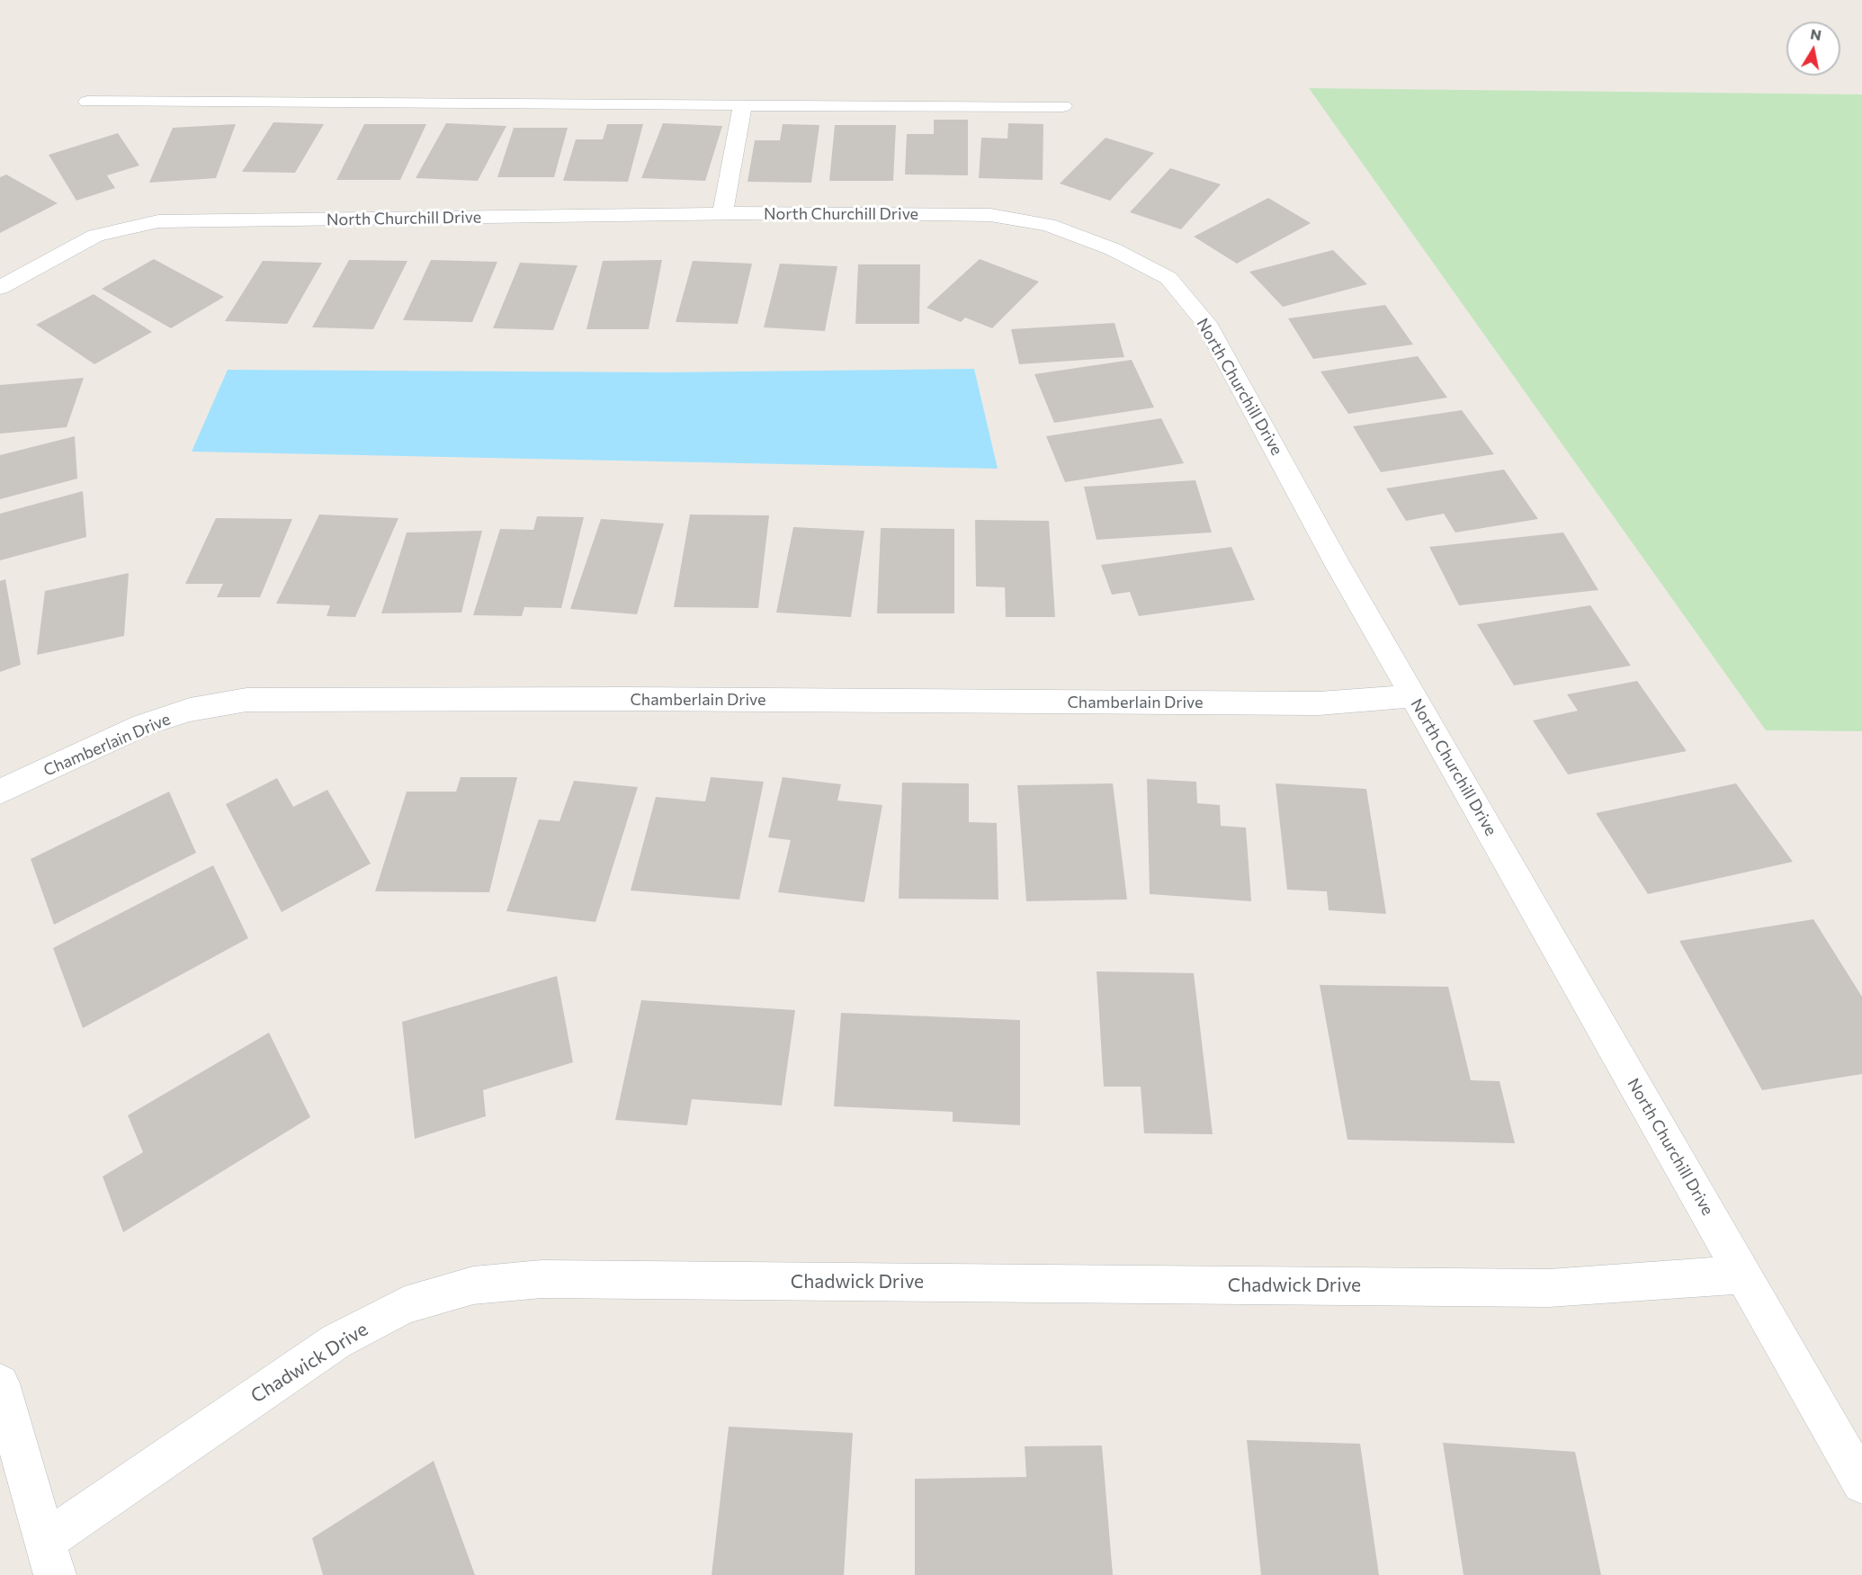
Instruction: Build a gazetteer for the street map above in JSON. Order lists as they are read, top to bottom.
{
  "streets": {
    "street": ["North Churchill Drive", "Chamberlain Drive", "Chadwick Drive"]
  },
  "crossings": [
    ["North Churchill Drive", "Chamberlain Drive"],
    ["North Churchill Drive", "Chadwick Drive"]
  ],
  "north": "top"
}
